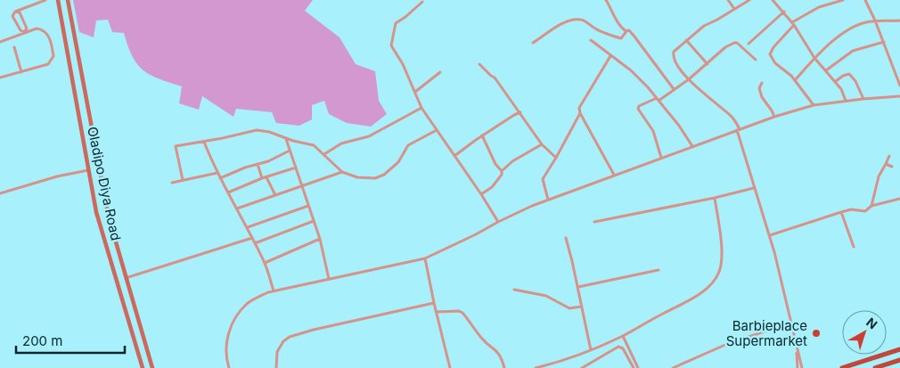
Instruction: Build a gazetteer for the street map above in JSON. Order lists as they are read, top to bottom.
{
  "streets": {
    "main road": ["Oladipo Diya Road"]
  },
  "places": ["Barbieplace Supermarket"],
  "scale_bar": "200 m",
  "north": "top right"
}
